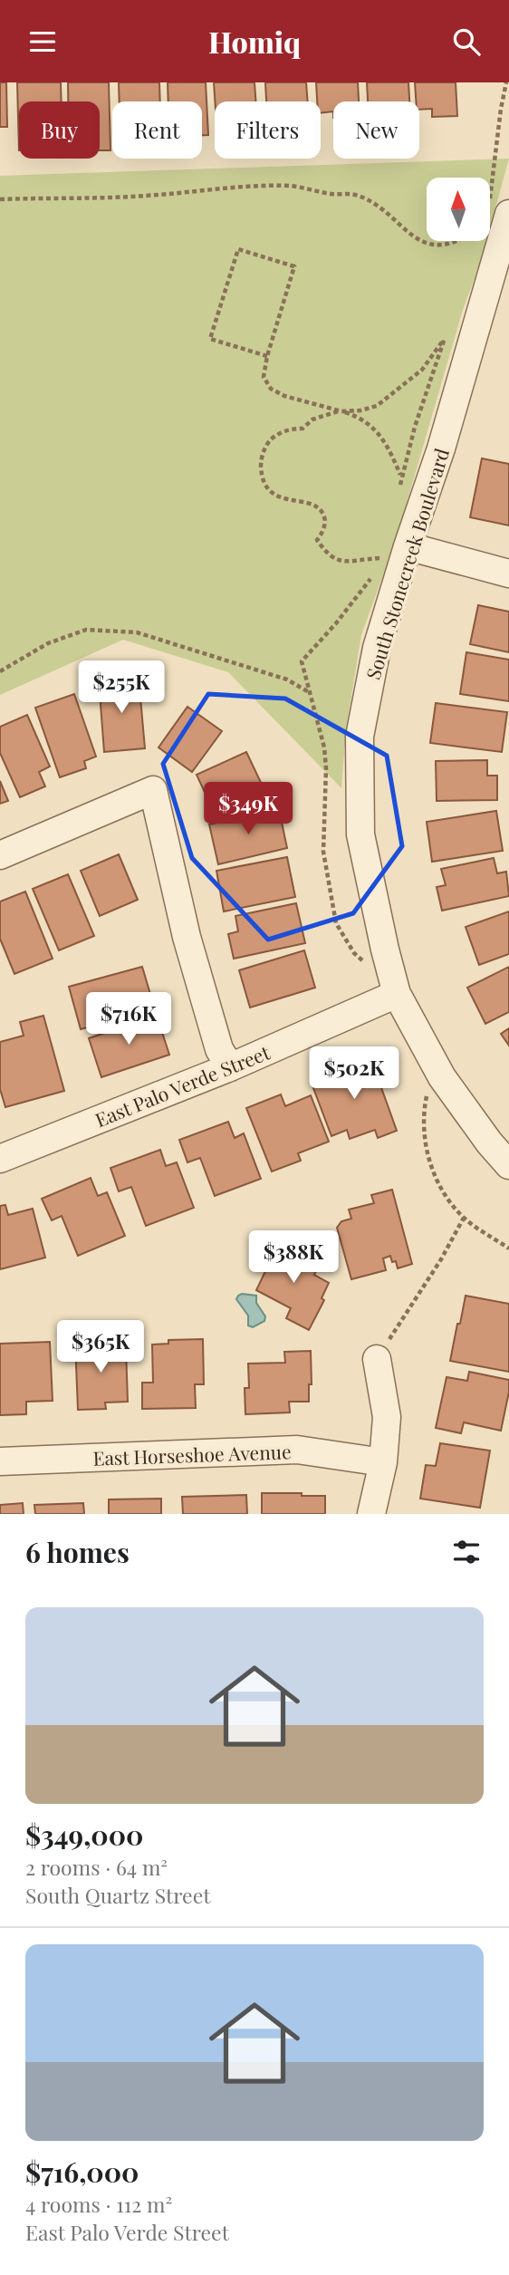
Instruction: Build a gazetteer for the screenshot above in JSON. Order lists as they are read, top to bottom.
{
  "streets": {
    "street": ["South Stonecreek Boulevard", "East Palo Verde Street", "East Horseshoe Avenue"]
  },
  "crossings": [
    ["South Stonecreek Boulevard", "East Palo Verde Street"]
  ],
  "north": "top",
  "page": {
    "header": "Homiq",
    "chip": [
      "Buy",
      "Rent",
      "Filters",
      "New"
    ],
    "price": [
      "$255K",
      "$349K",
      "$716K",
      "$502K",
      "$388K",
      "$365K"
    ],
    "heading": "6 homes",
    "list": [
      {
        "name": "$349,000",
        "note": "2 rooms · 64 m² · South Quartz Street"
      },
      {
        "name": "$716,000",
        "note": "4 rooms · 112 m² · East Palo Verde Street"
      }
    ]
  }
}
